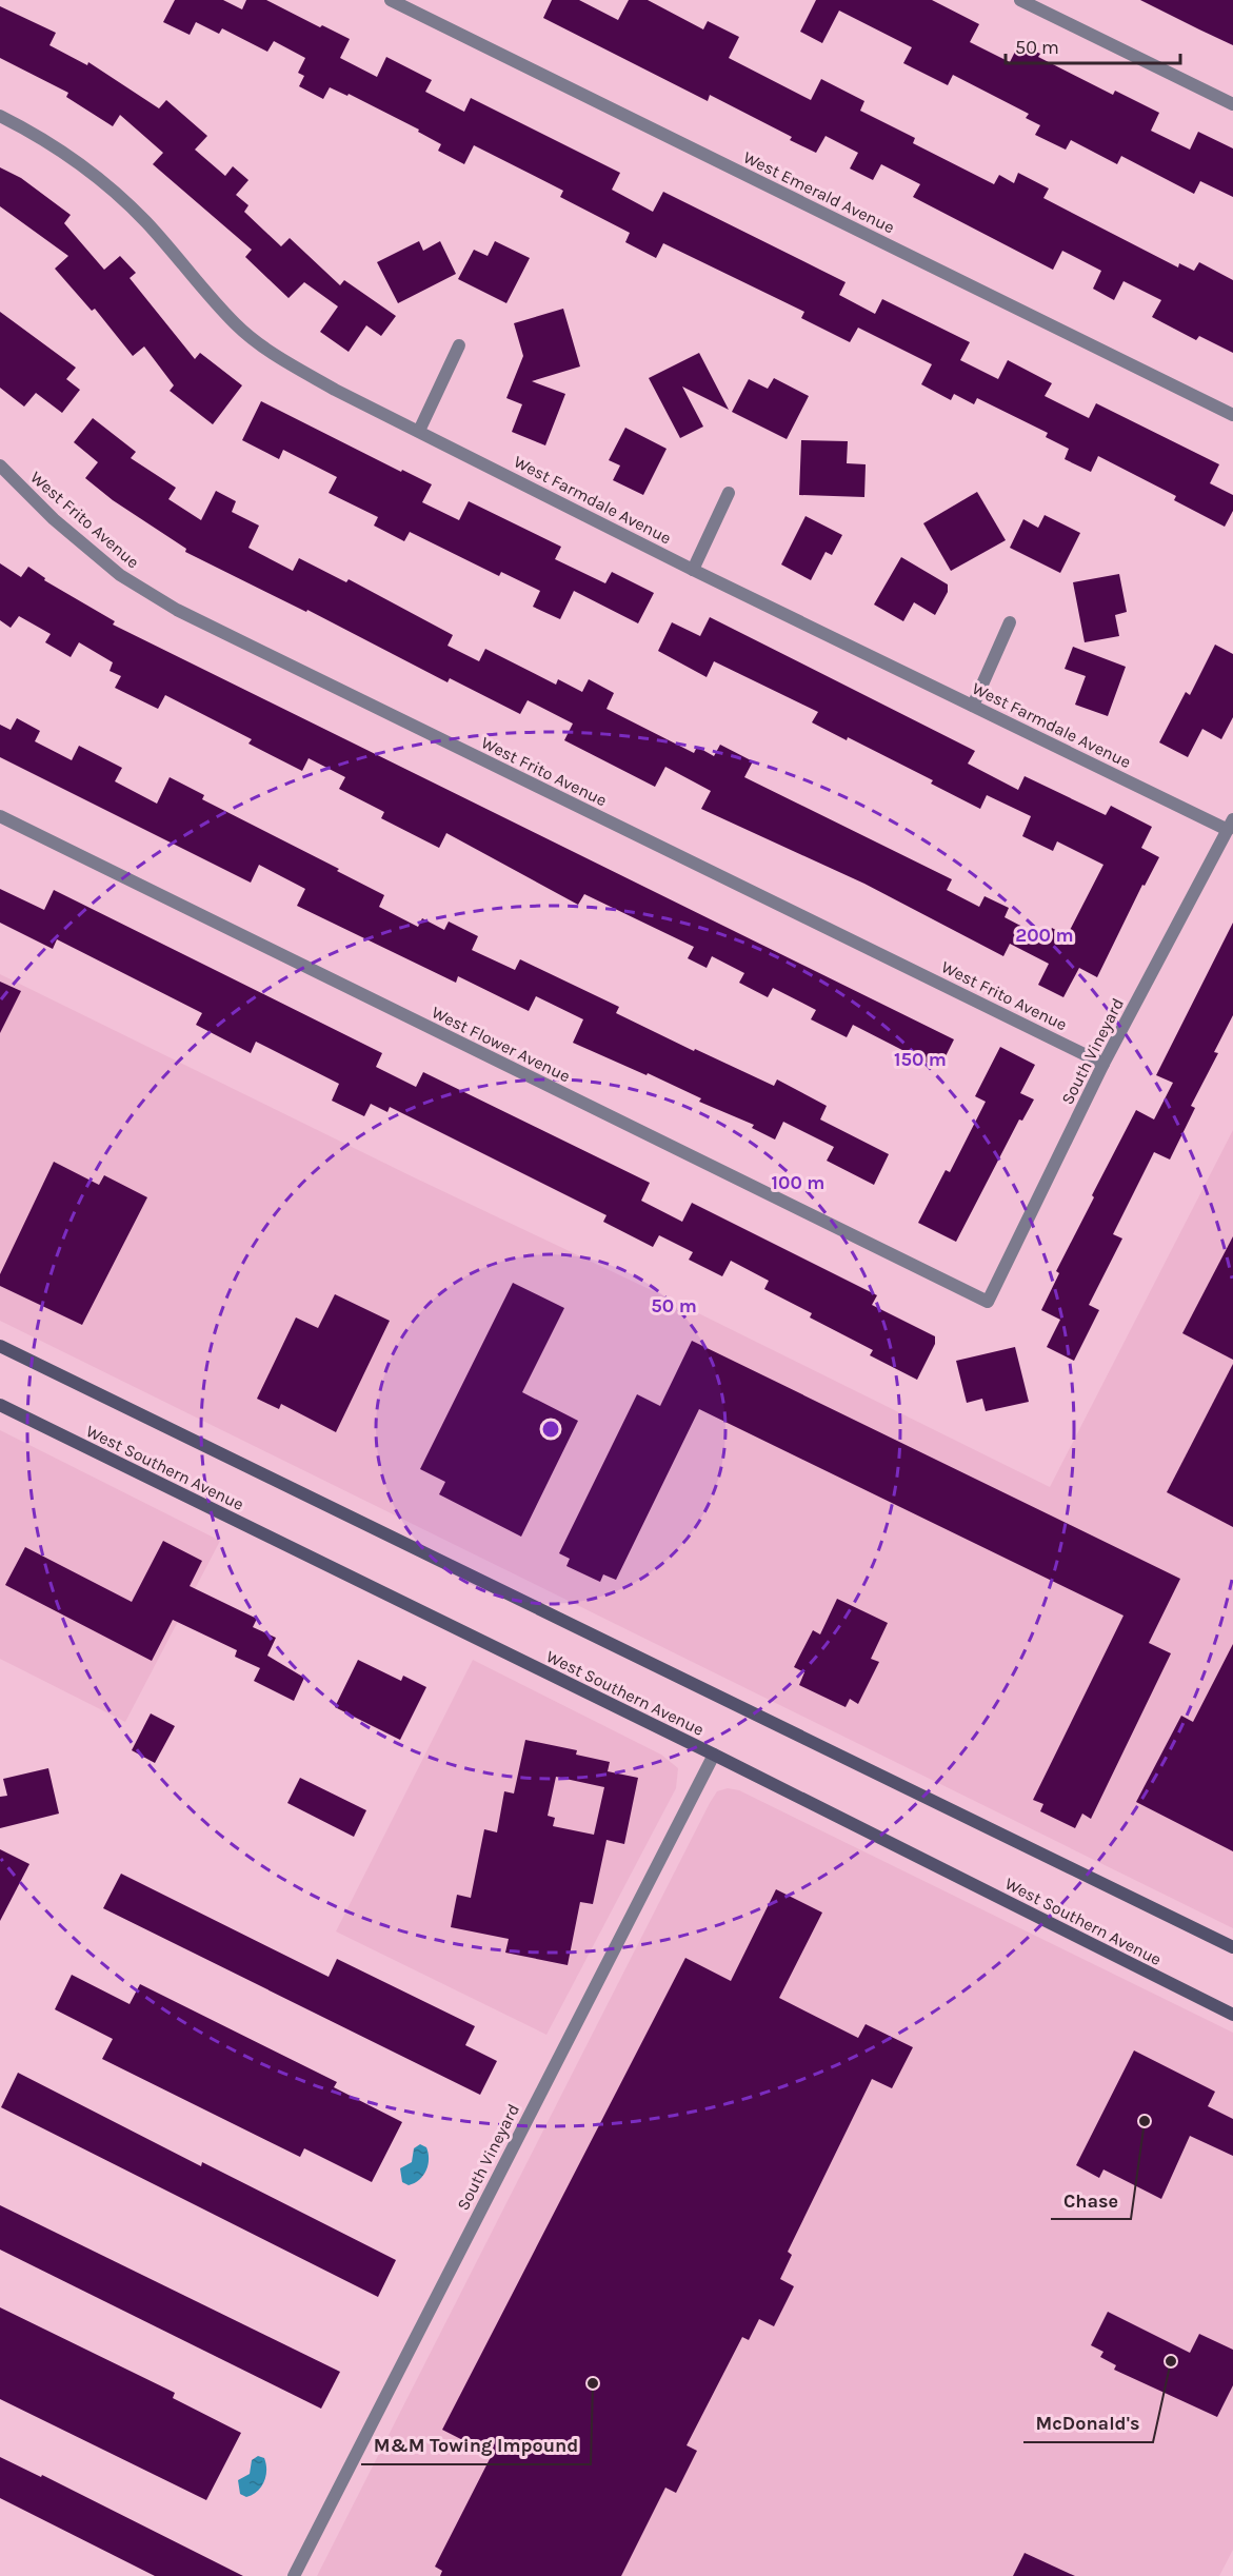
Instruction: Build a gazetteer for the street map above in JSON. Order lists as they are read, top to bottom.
{
  "streets": {
    "main road": ["West Southern Avenue"],
    "street": [
      "West Emerald Avenue",
      "West Farmdale Avenue",
      "West Frito Avenue",
      "West Flower Avenue",
      "South Vineyard"
    ]
  },
  "crossings": [
    ["West Farmdale Avenue", "South Vineyard"],
    ["West Frito Avenue", "South Vineyard"],
    ["West Flower Avenue", "South Vineyard"],
    ["South Vineyard", "West Southern Avenue"]
  ],
  "places": ["Chase", "McDonald's", "M&M Towing Impound"],
  "scale_bar": "50 m",
  "rings": [
    "200 m",
    "150 m",
    "100 m",
    "50 m"
  ]
}
